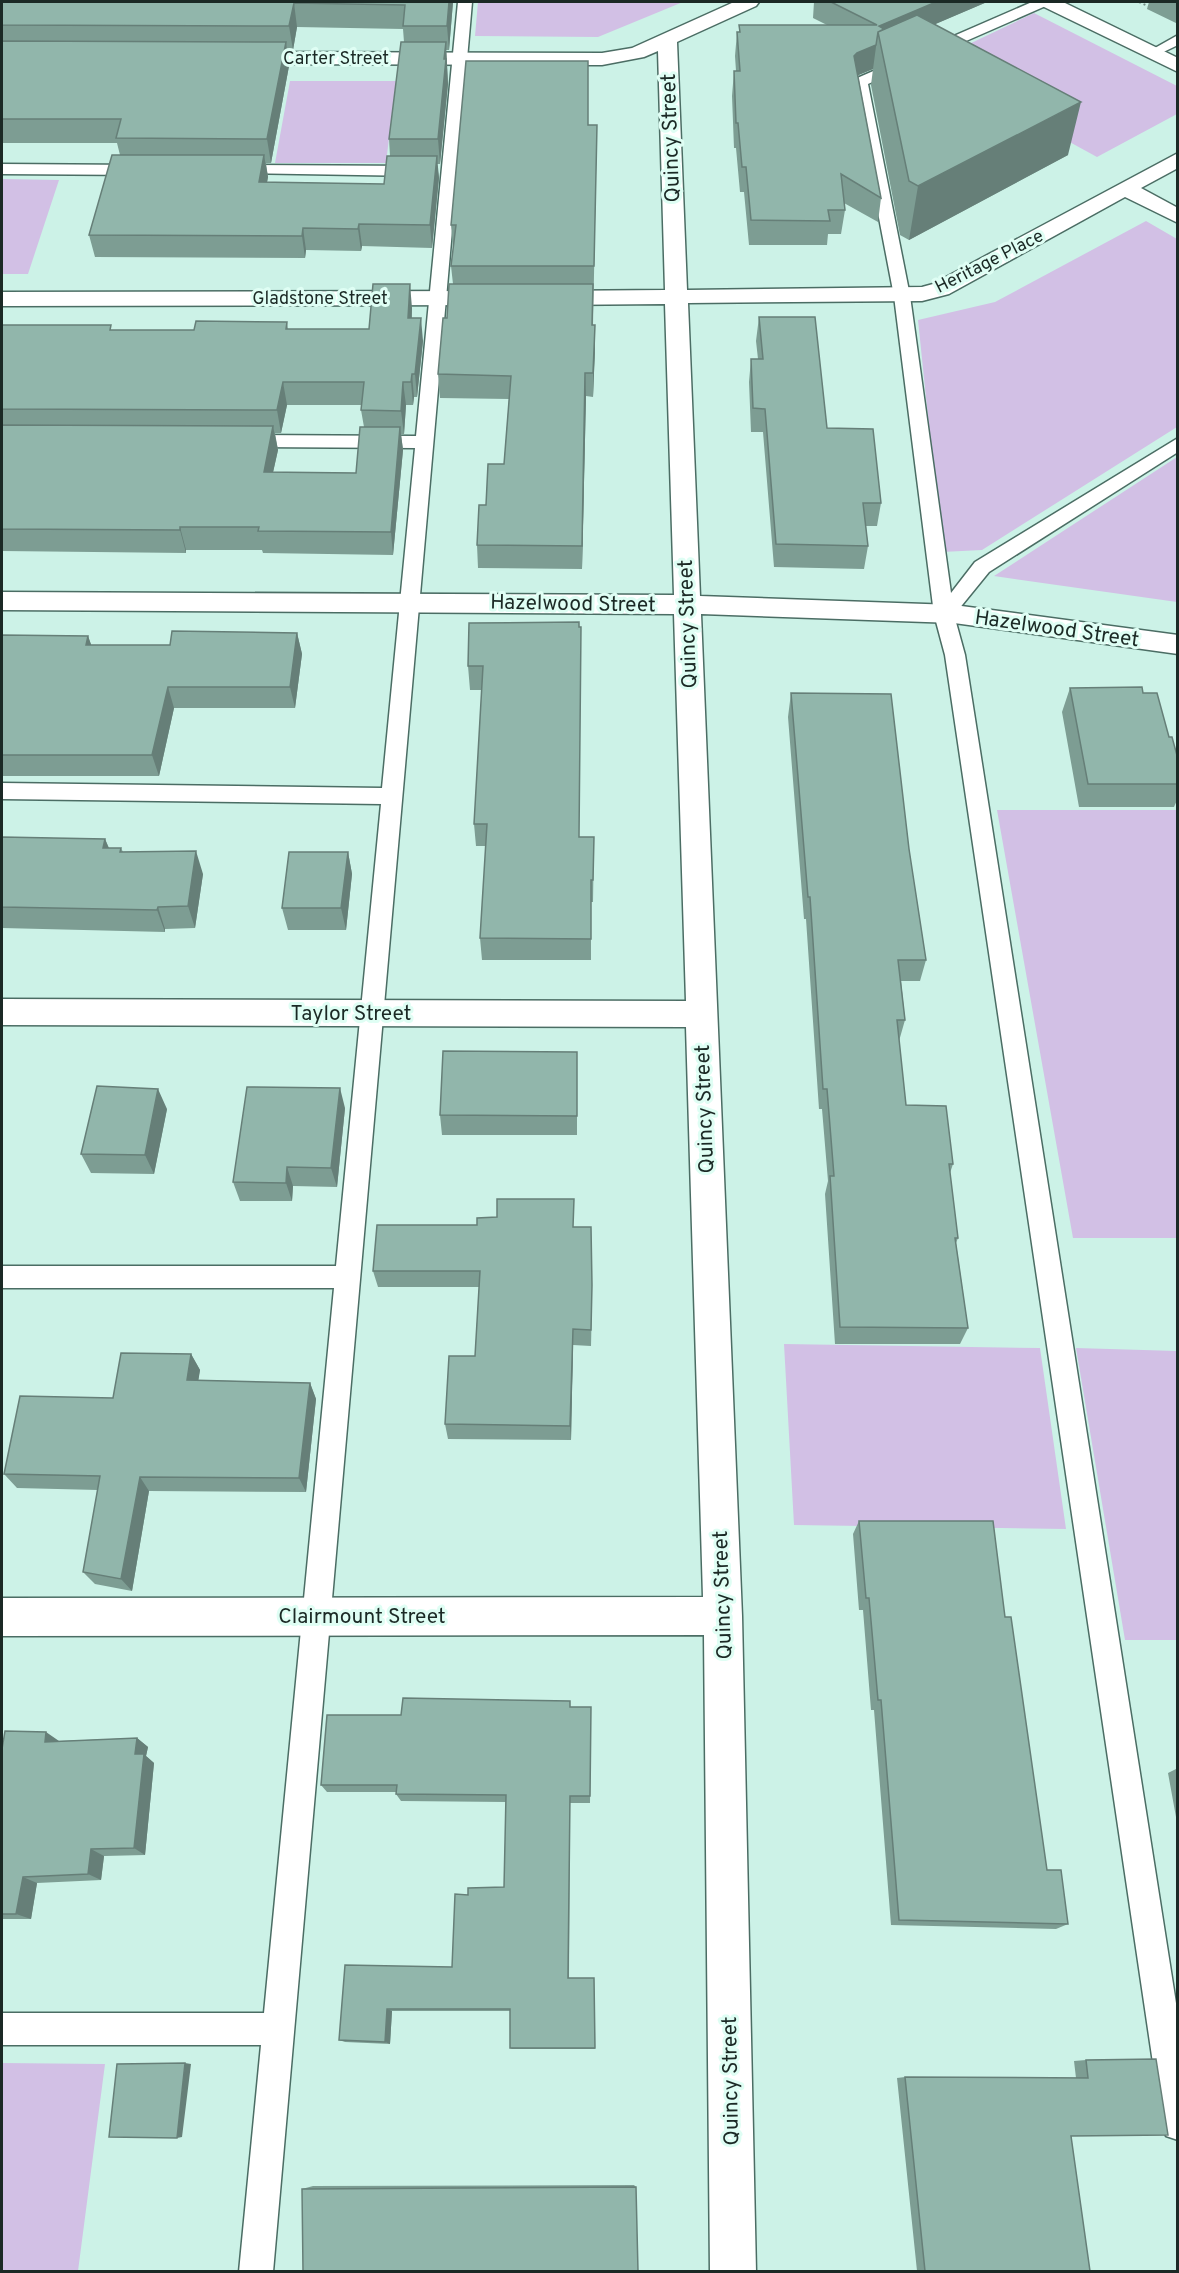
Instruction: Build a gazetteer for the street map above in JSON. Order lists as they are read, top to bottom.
{
  "streets": {
    "street": [
      "Carter Street",
      "Quincy Street",
      "Heritage Place",
      "Gladstone Street",
      "Hazelwood Street",
      "Taylor Street",
      "Clairmount Street"
    ]
  },
  "crossings": [
    ["Carter Street", "Quincy Street"],
    ["Quincy Street", "Heritage Place"],
    ["Quincy Street", "Gladstone Street"],
    ["Quincy Street", "Hazelwood Street"],
    ["Quincy Street", "Taylor Street"],
    ["Quincy Street", "Clairmount Street"],
    ["Heritage Place", "Gladstone Street"]
  ]
}
